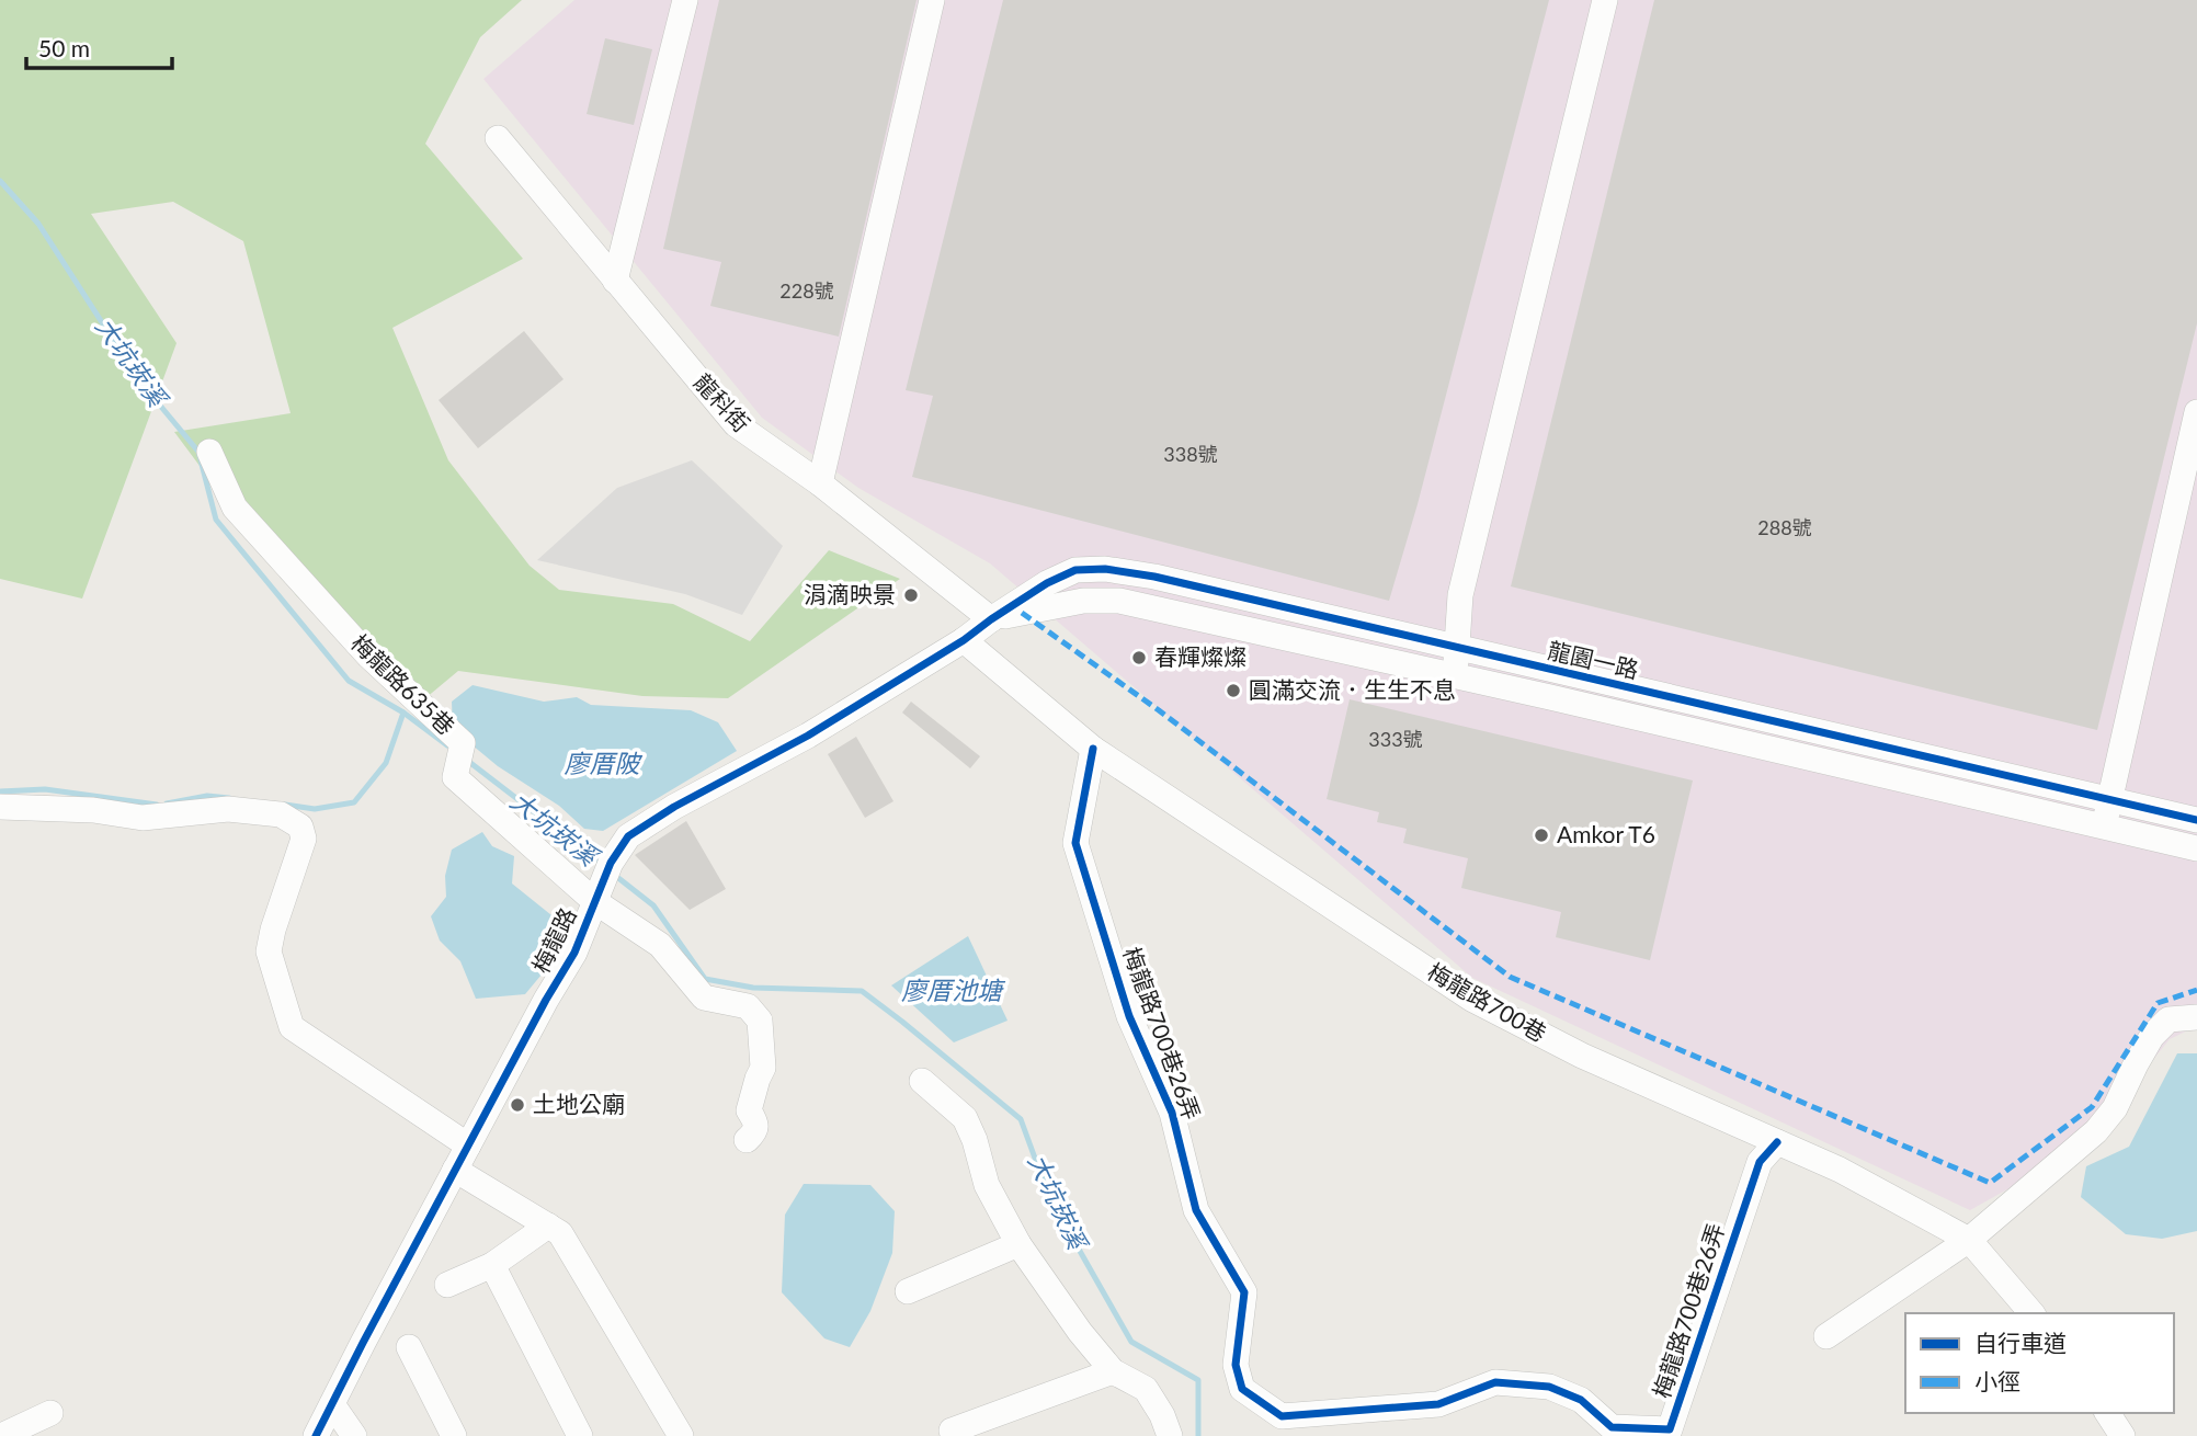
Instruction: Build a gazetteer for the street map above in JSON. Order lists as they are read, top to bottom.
{
  "streets": {
    "street": [
      "龍科街",
      "龍園一路",
      "梅龍路635巷",
      "梅龍路",
      "梅龍路700巷",
      "梅龍路700巷26弄"
    ]
  },
  "crossings": [
    ["龍科街", "龍園一路"],
    ["龍科街", "梅龍路"],
    ["龍園一路", "梅龍路"],
    ["梅龍路635巷", "梅龍路"],
    ["梅龍路", "梅龍路700巷"],
    ["梅龍路700巷", "梅龍路700巷26弄"]
  ],
  "water": ["大坑崁溪", "廖厝陂", "廖厝池塘"],
  "places": [
    "涓滴映景",
    "春輝燦燦",
    "圓滿交流．生生不息",
    "Amkor T6",
    "土地公廟"
  ],
  "house_numbers": [
    "228號",
    "338號",
    "288號",
    "333號"
  ],
  "legend": ["自行車道", "小徑"],
  "scale_bar": "50 m"
}
